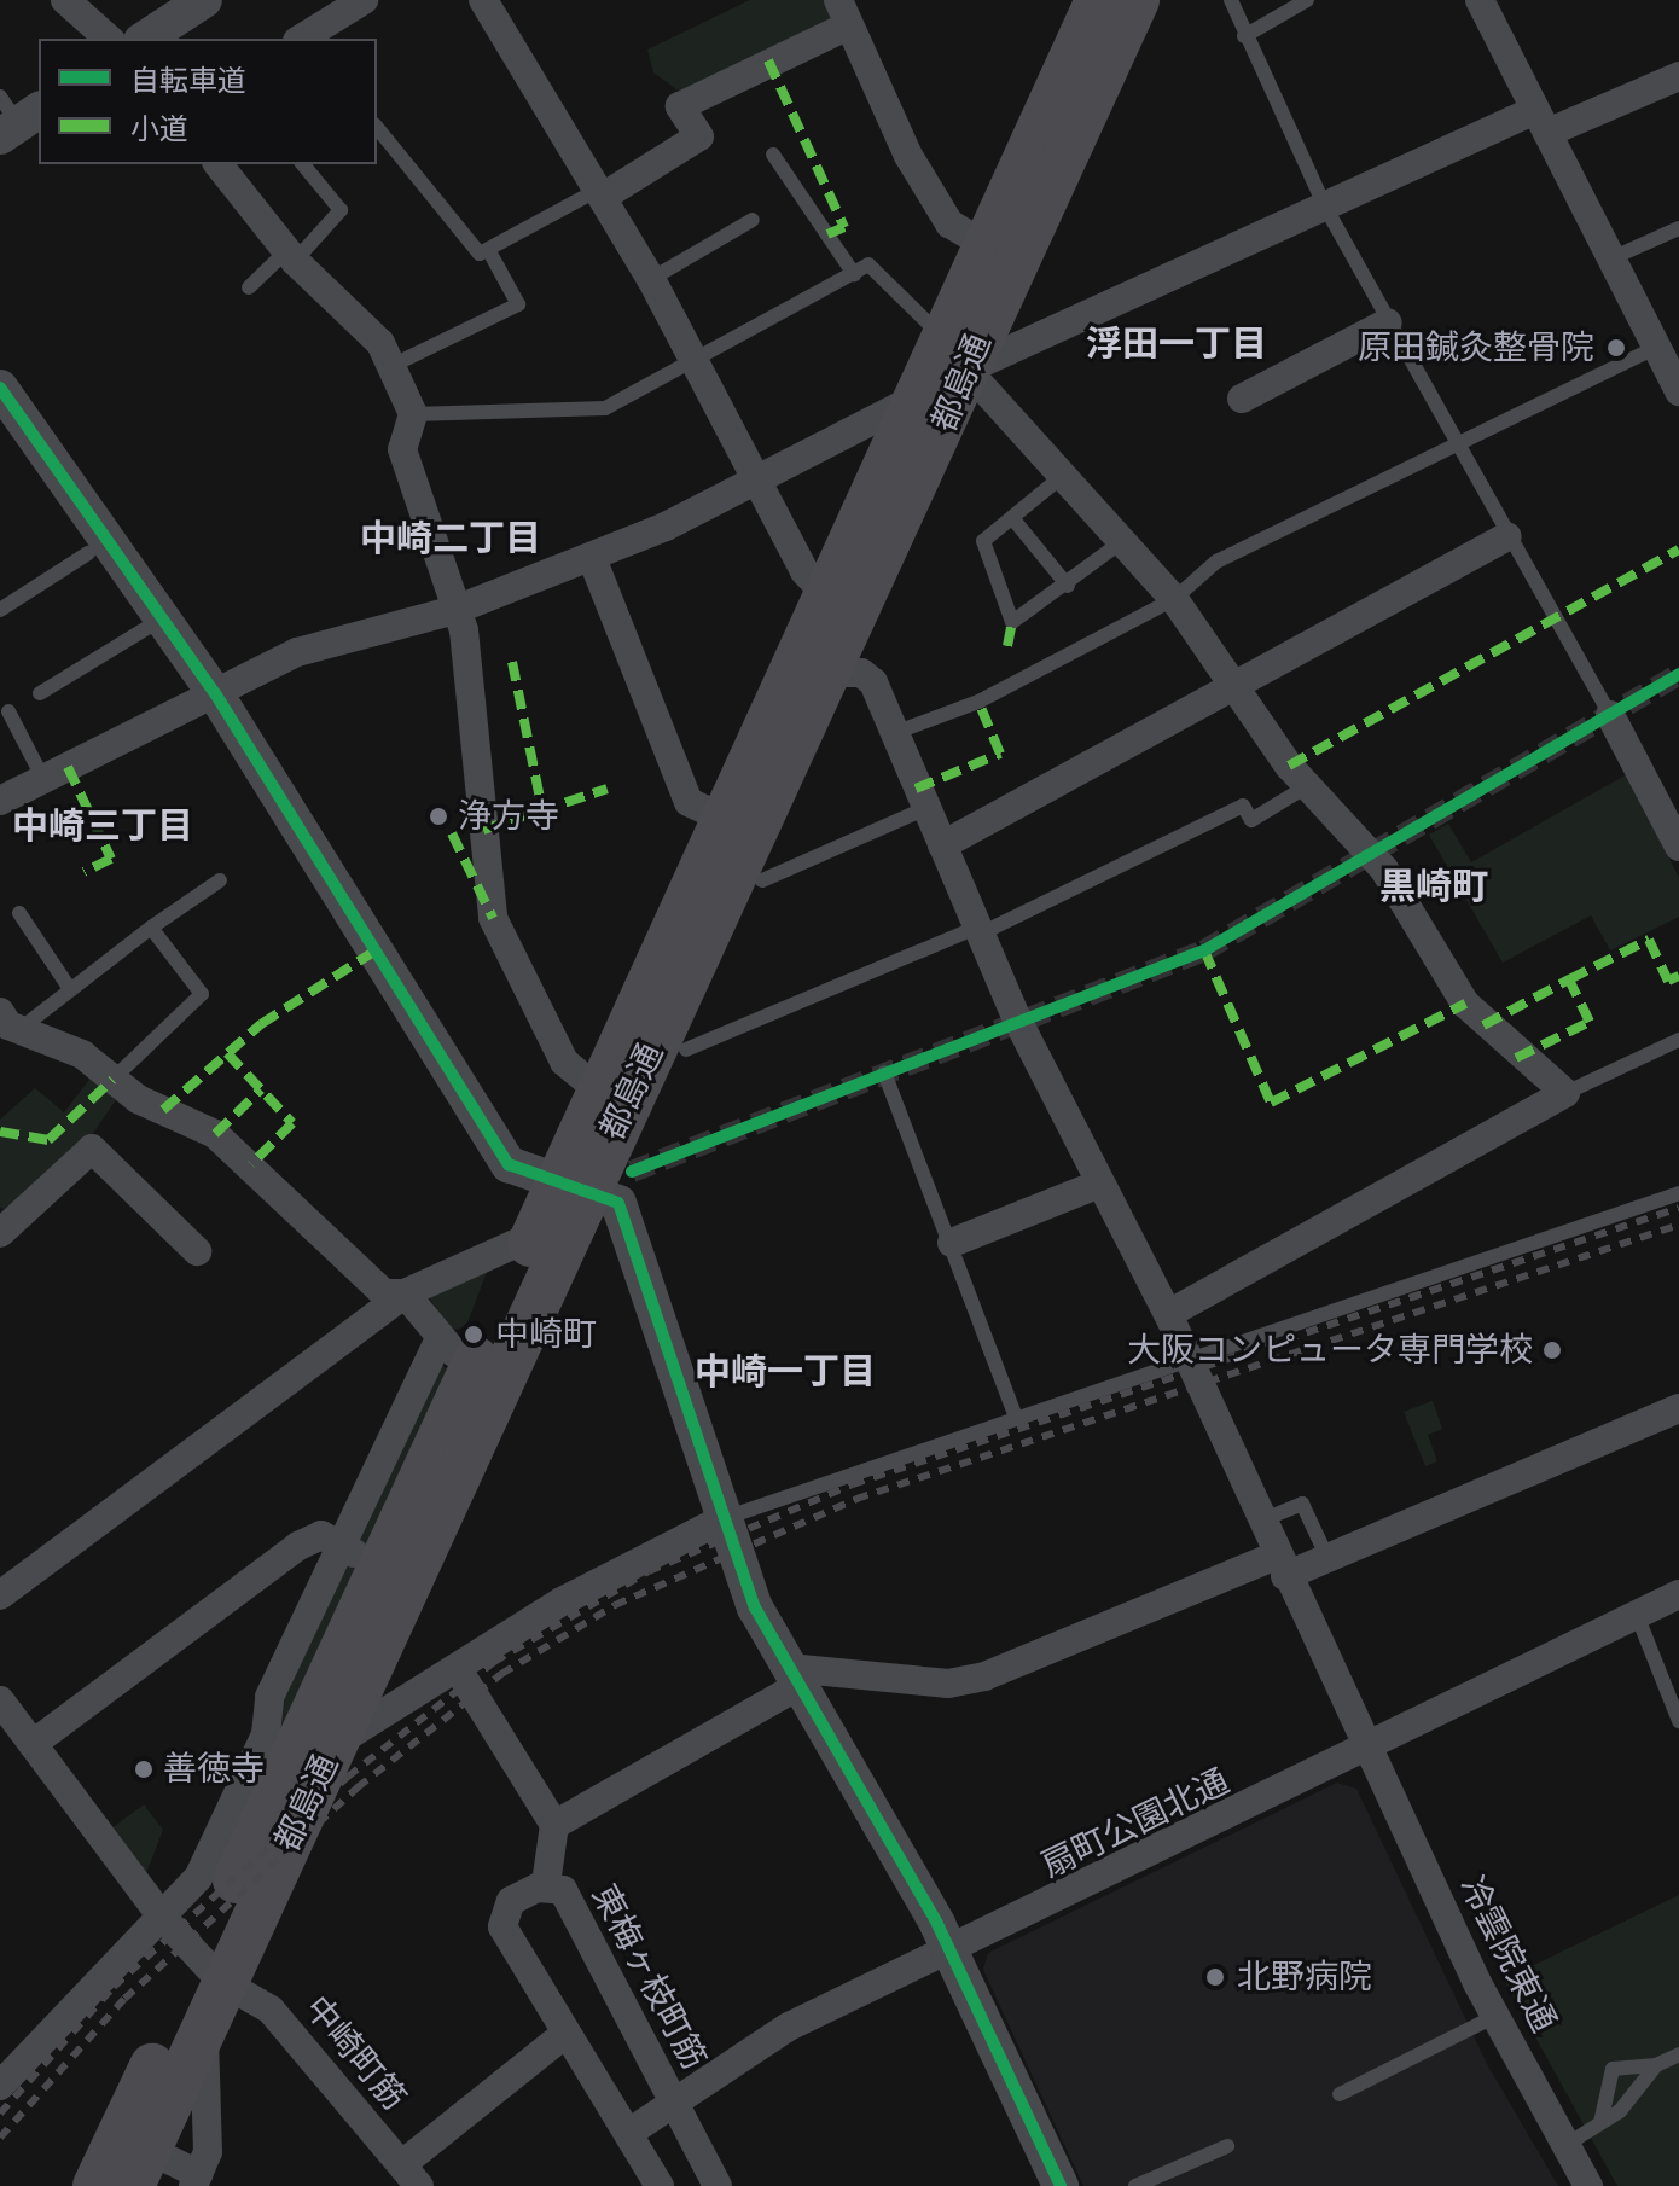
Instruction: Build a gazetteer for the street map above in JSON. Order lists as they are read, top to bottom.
{
  "streets": {
    "main road": ["都島通"],
    "street": [
      "扇町公園北通",
      "冷雲院東通",
      "東梅ヶ枝町筋",
      "中崎町筋"
    ]
  },
  "crossings": [
    ["都島通", "冷雲院東通"],
    ["都島通", "中崎町筋"],
    ["扇町公園北通", "冷雲院東通"],
    ["扇町公園北通", "東梅ヶ枝町筋"]
  ],
  "districts": [
    "浮田一丁目",
    "中崎二丁目",
    "中崎三丁目",
    "黒崎町",
    "中崎一丁目"
  ],
  "places": [
    "原田鍼灸整骨院",
    "浄方寺",
    "中崎町",
    "大阪コンピュータ専門学校",
    "善徳寺",
    "北野病院"
  ],
  "legend": ["自転車道", "小道"]
}
